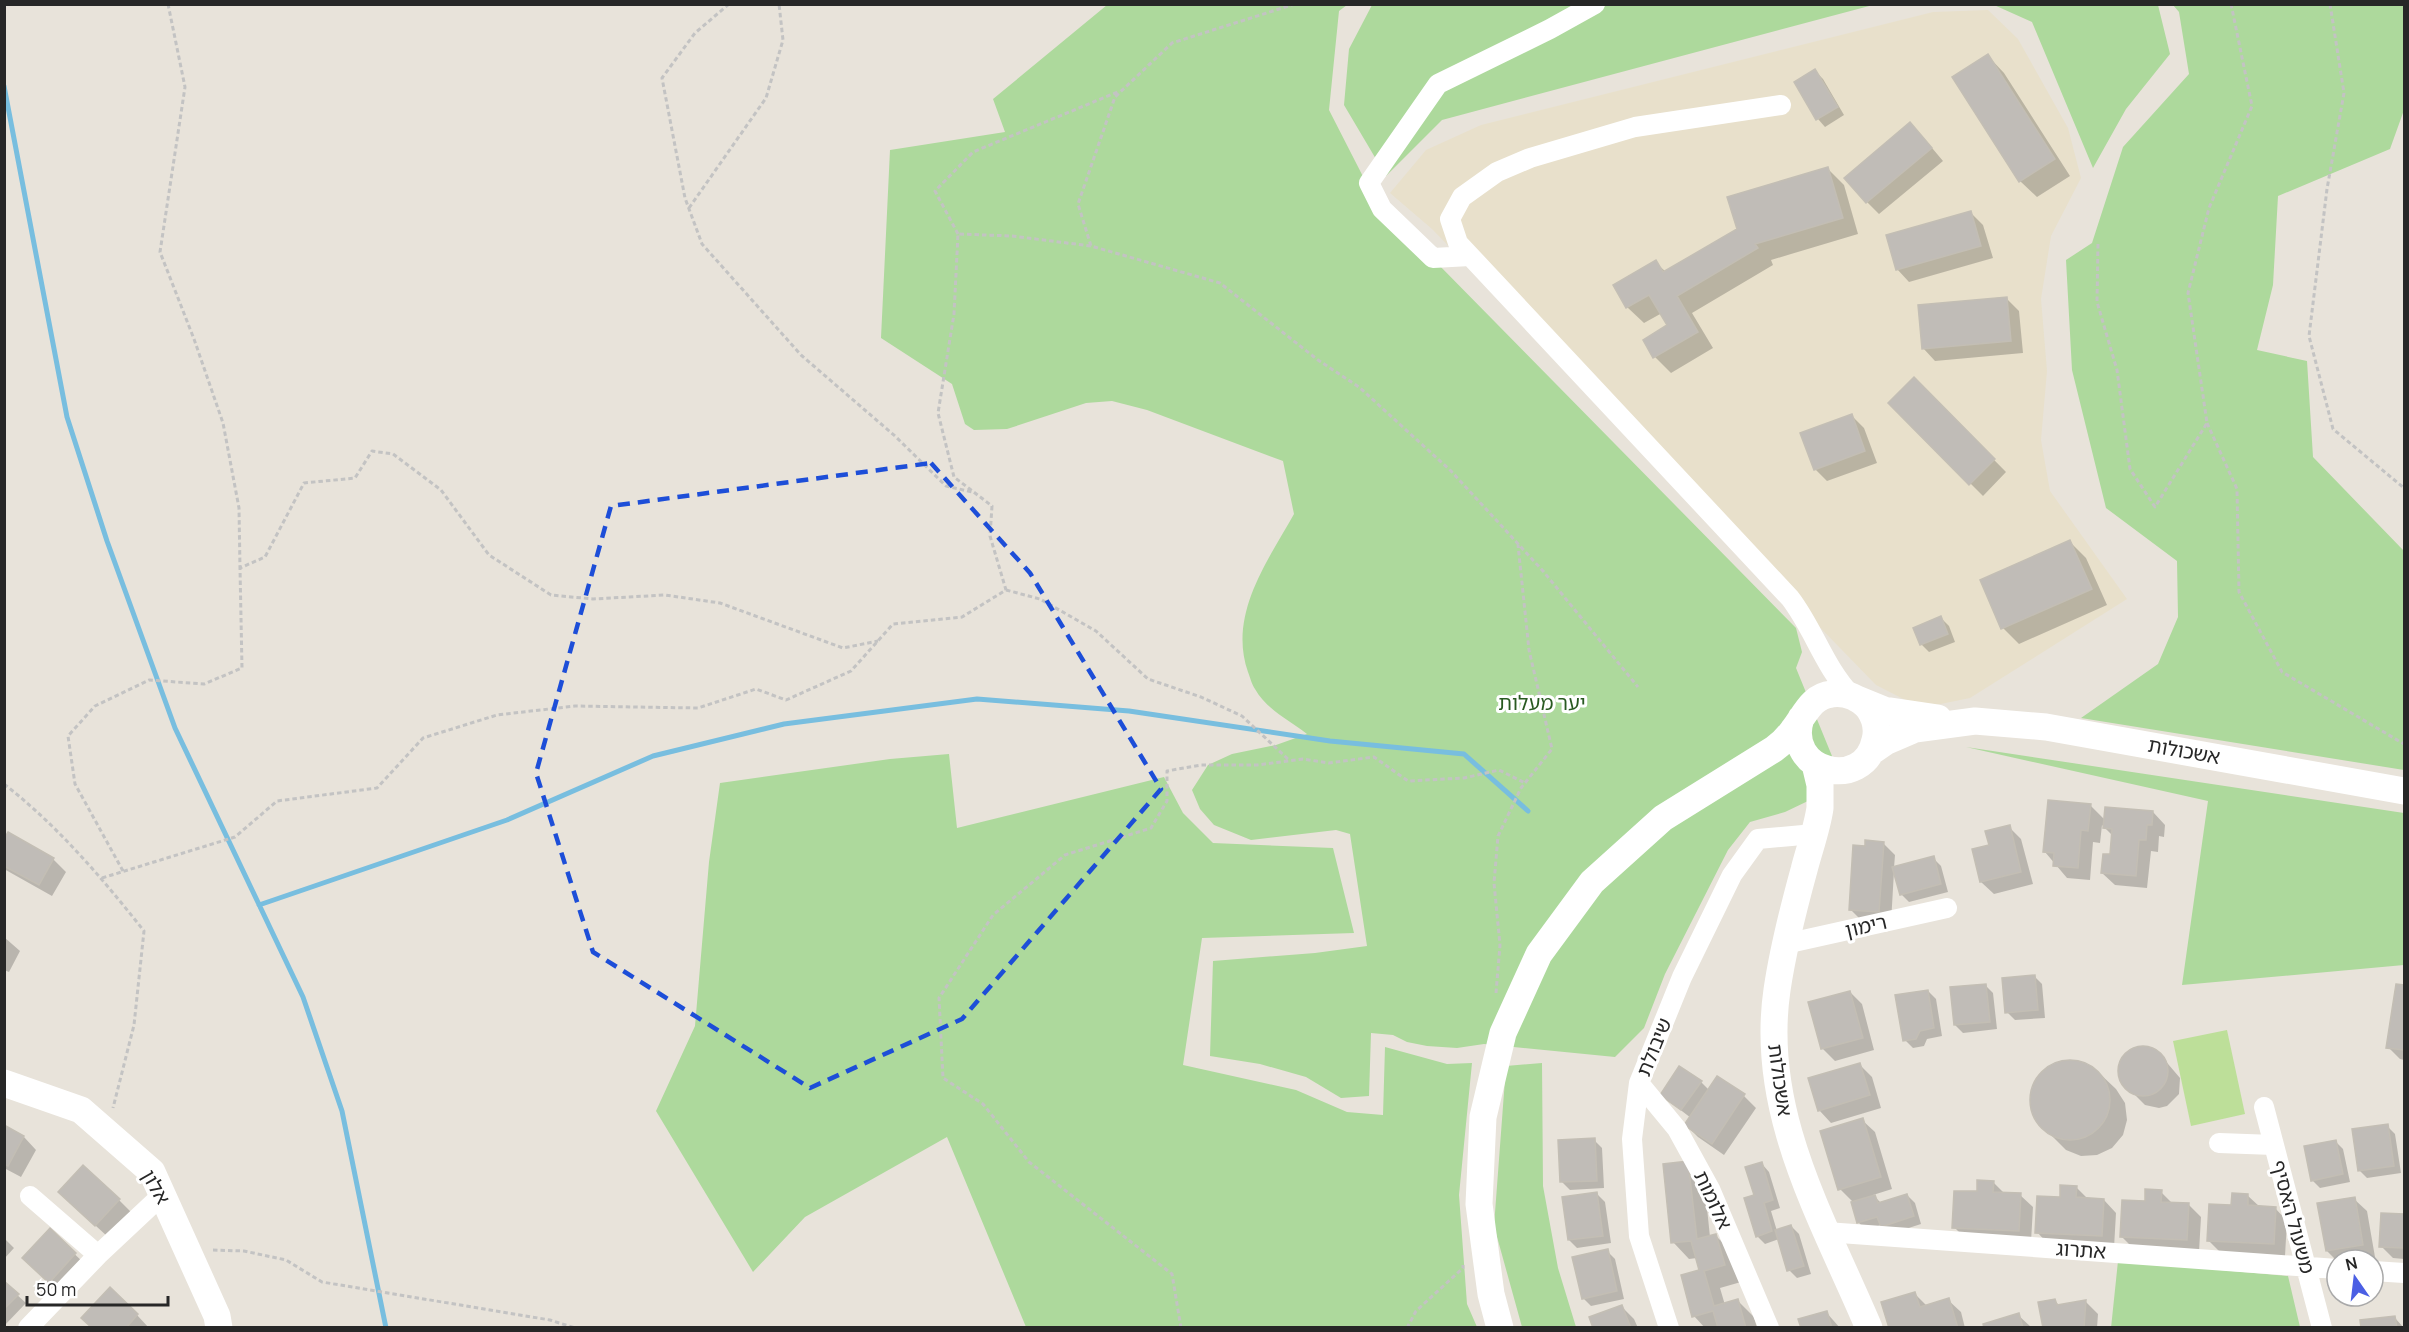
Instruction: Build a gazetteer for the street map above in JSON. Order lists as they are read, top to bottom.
{
  "streets": {
    "street": [
      "אשכולות",
      "רימון",
      "שיבולת",
      "אלון",
      "אלומות",
      "משעול האסיף",
      "אתרוג"
    ]
  },
  "crossings": [
    ["אשכולות", "רימון"],
    ["אשכולות", "שיבולת"],
    ["אשכולות", "אתרוג"],
    ["שיבולת", "אלומות"],
    ["משעול האסיף", "אתרוג"]
  ],
  "parks": ["יער מעלות"],
  "scale_bar": "50 m",
  "north": "top"
}
